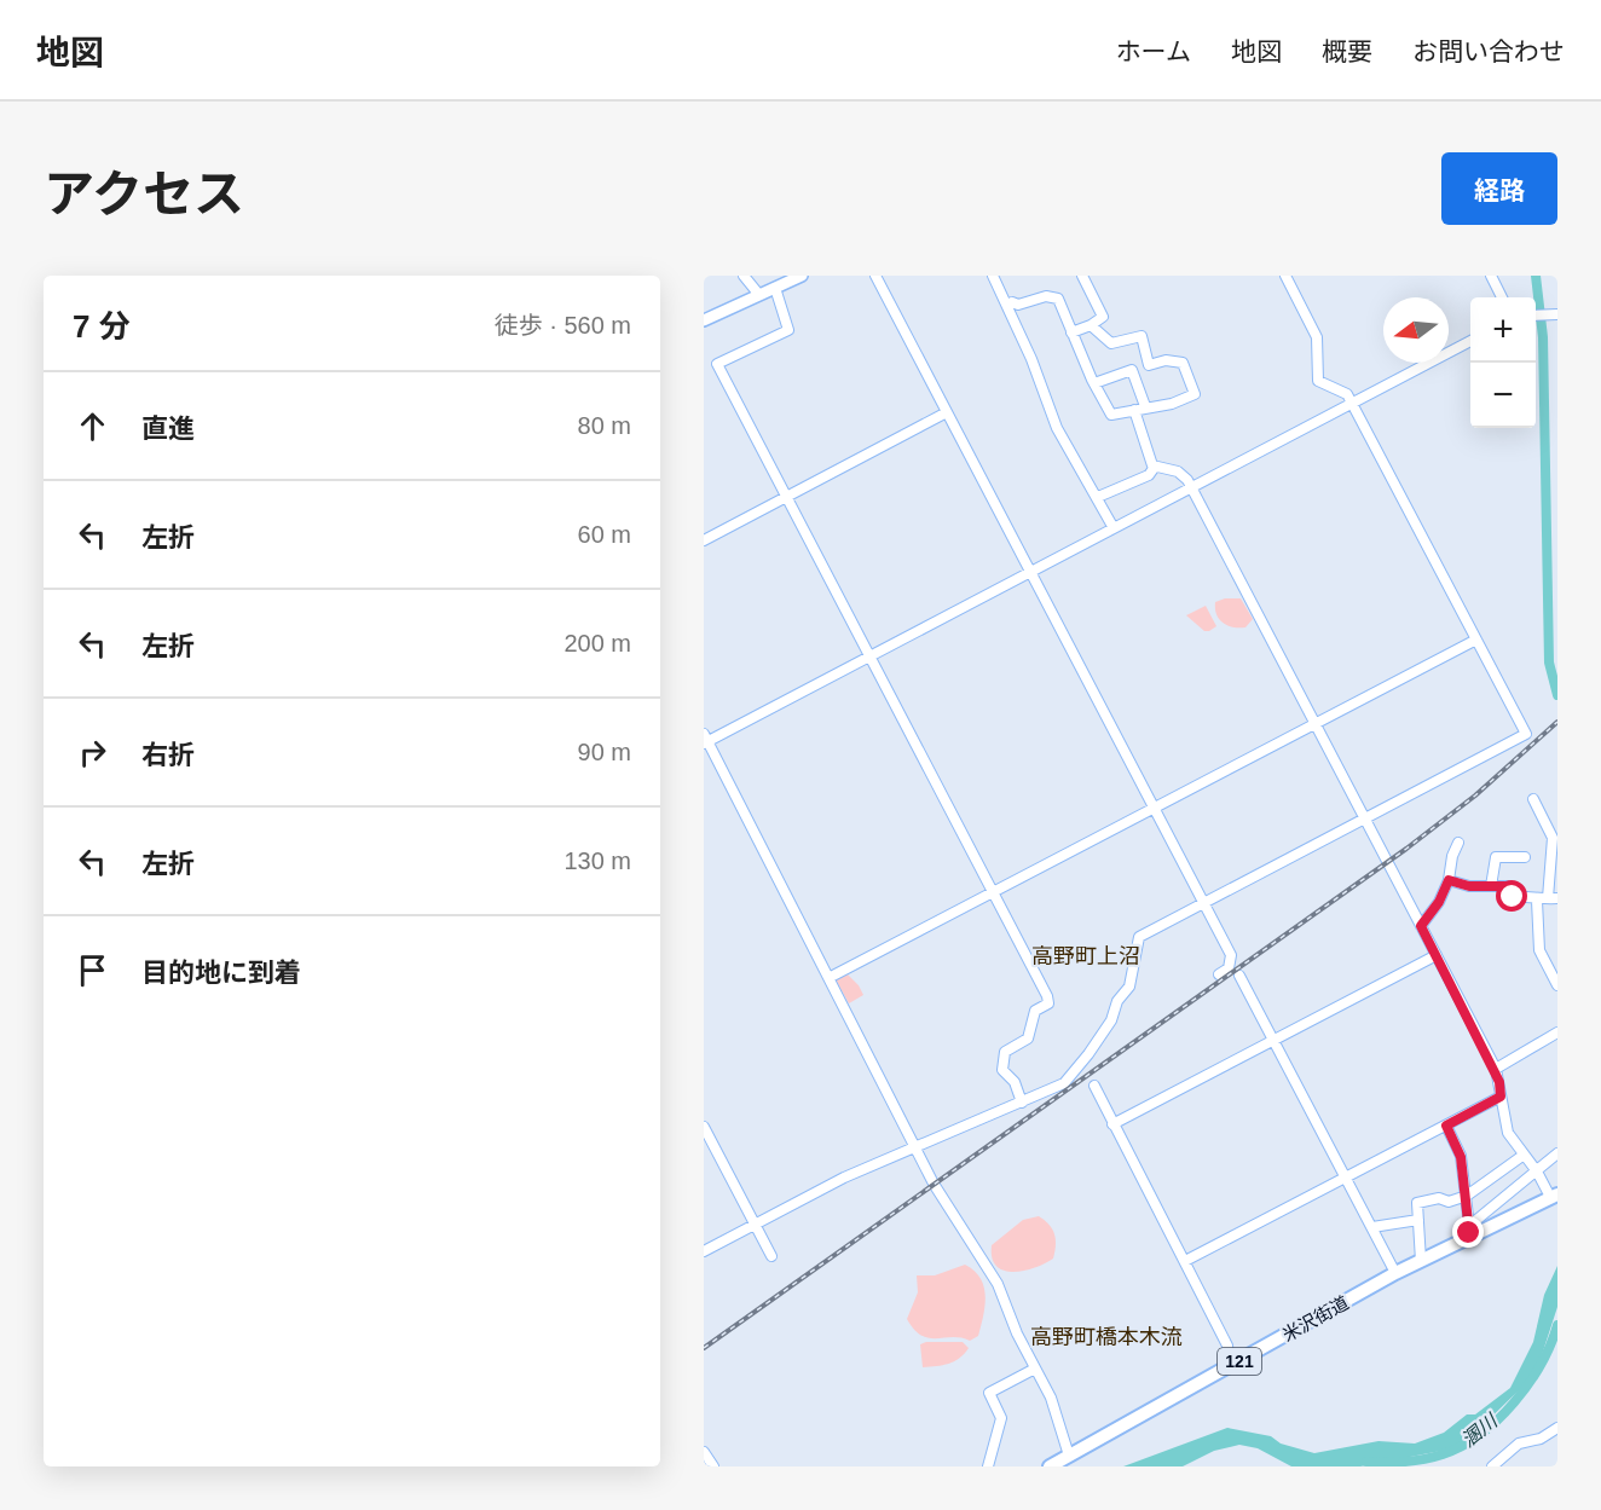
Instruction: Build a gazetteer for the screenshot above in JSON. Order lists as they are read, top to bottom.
{
  "streets": {
    "highway": ["米沢街道", "121"]
  },
  "districts": ["高野町上沼", "高野町橋本木流"],
  "water": ["溷川"],
  "north": "left",
  "page": {
    "header": "地図",
    "nav": [
      "ホーム",
      "地図",
      "概要",
      "お問い合わせ"
    ],
    "title": "アクセス",
    "buttons": "経路",
    "heading": ["7 分", "徒歩 · 560 m"],
    "map_buttons": ["+", "−"],
    "list": [
      ["直進", "80 m"],
      ["左折", "60 m"],
      ["左折", "200 m"],
      ["右折", "90 m"],
      ["左折", "130 m"],
      "目的地に到着"
    ]
  }
}
